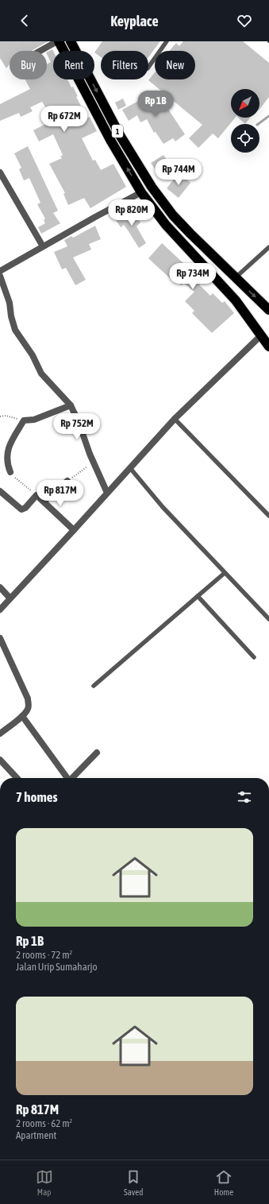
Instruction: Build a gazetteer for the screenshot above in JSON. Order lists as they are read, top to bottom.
{
  "streets": {
    "highway": ["1"]
  },
  "north": "bottom left",
  "page": {
    "header": "Keyplace",
    "chip": [
      "Buy",
      "Rent",
      "Filters",
      "New"
    ],
    "price": [
      "Rp 1B",
      "Rp 672M",
      "Rp 744M",
      "Rp 820M",
      "Rp 734M",
      "Rp 752M",
      "Rp 817M"
    ],
    "heading": "7 homes",
    "list": [
      {
        "name": "Rp 1B",
        "note": "2 rooms · 72 m² · Jalan Urip Sumaharjo"
      },
      {
        "name": "Rp 817M",
        "note": "2 rooms · 62 m² · Apartment"
      }
    ],
    "tabs": ["Map", "Saved", "Home"]
  }
}
